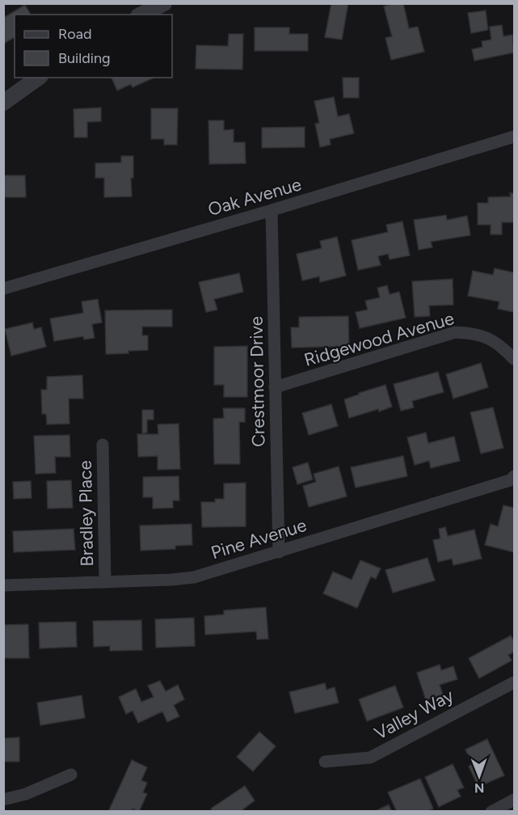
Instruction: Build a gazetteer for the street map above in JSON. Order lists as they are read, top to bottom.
{
  "streets": {
    "street": [
      "Oak Avenue",
      "Ridgewood Avenue",
      "Crestmoor Drive",
      "Bradley Place",
      "Pine Avenue",
      "Valley Way"
    ]
  },
  "crossings": [
    ["Oak Avenue", "Crestmoor Drive"],
    ["Ridgewood Avenue", "Crestmoor Drive"],
    ["Crestmoor Drive", "Pine Avenue"],
    ["Bradley Place", "Pine Avenue"]
  ],
  "legend": ["Road", "Building"],
  "north": "bottom"
}
